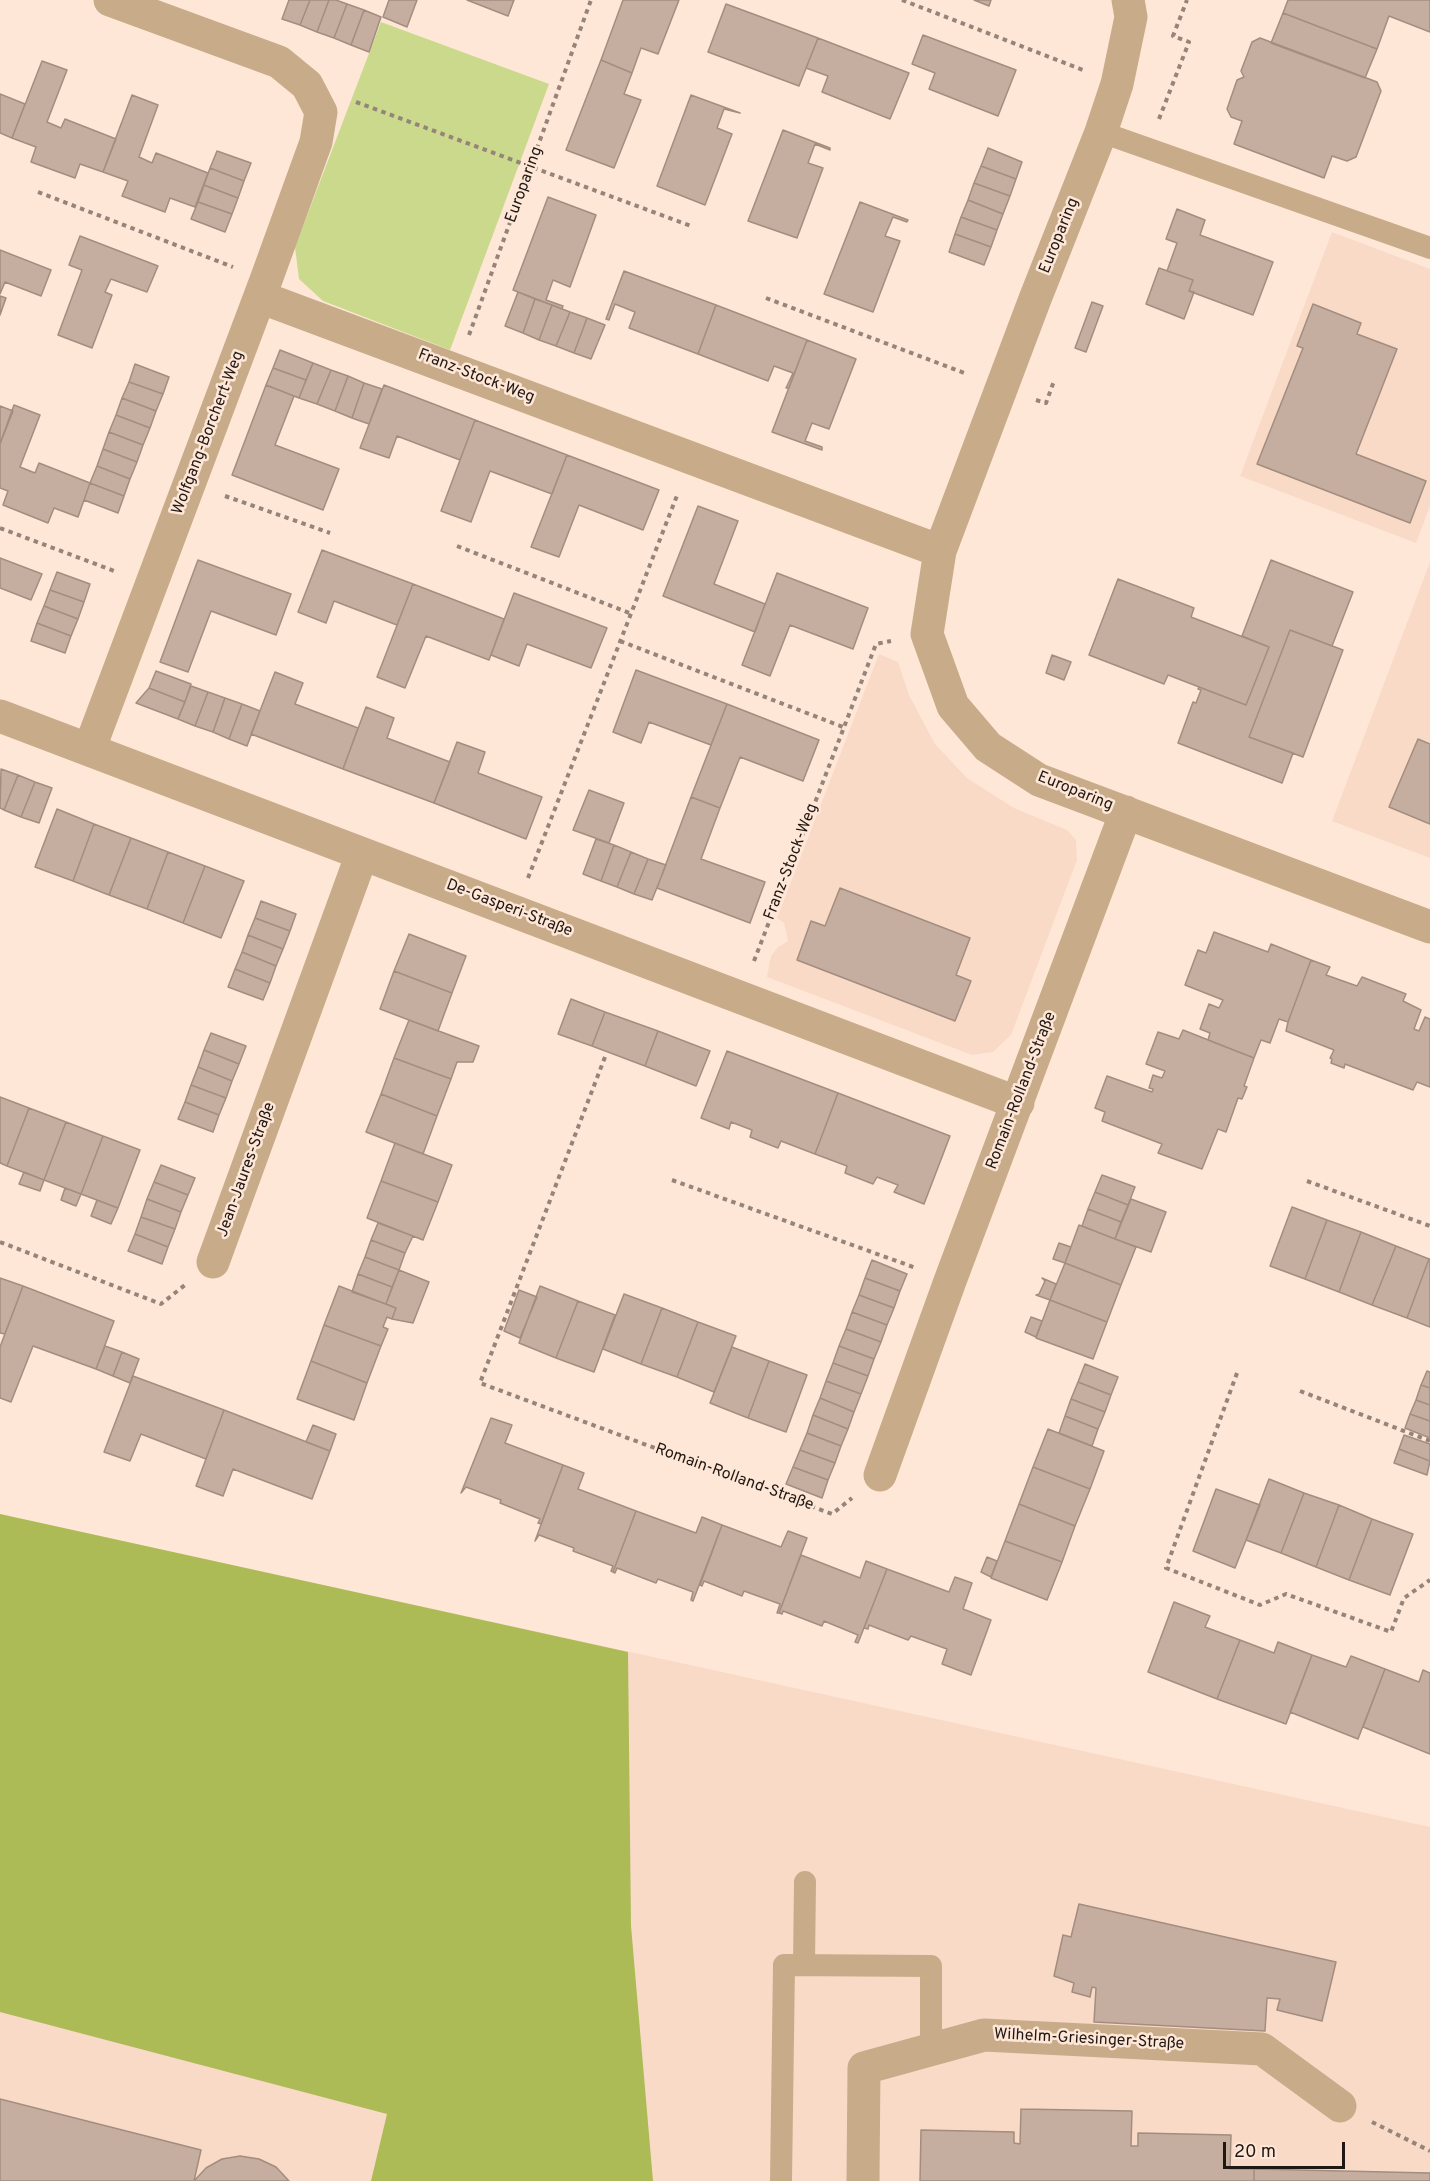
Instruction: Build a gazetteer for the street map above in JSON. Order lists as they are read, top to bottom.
{
  "streets": {
    "street": [
      "Europaring",
      "Franz-Stock-Weg",
      "Wolfgang-Borchert-Weg",
      "De-Gasperi-Straße",
      "Romain-Rolland-Straße",
      "Jean-Jaures-Straße",
      "Wilhelm-Griesinger-Straße"
    ]
  },
  "crossings": [
    ["Europaring", "Franz-Stock-Weg"],
    ["Europaring", "Romain-Rolland-Straße"],
    ["Franz-Stock-Weg", "Wolfgang-Borchert-Weg"],
    ["Franz-Stock-Weg", "De-Gasperi-Straße"],
    ["Wolfgang-Borchert-Weg", "De-Gasperi-Straße"],
    ["De-Gasperi-Straße", "Romain-Rolland-Straße"],
    ["De-Gasperi-Straße", "Jean-Jaures-Straße"]
  ],
  "scale_bar": "20 m"
}
